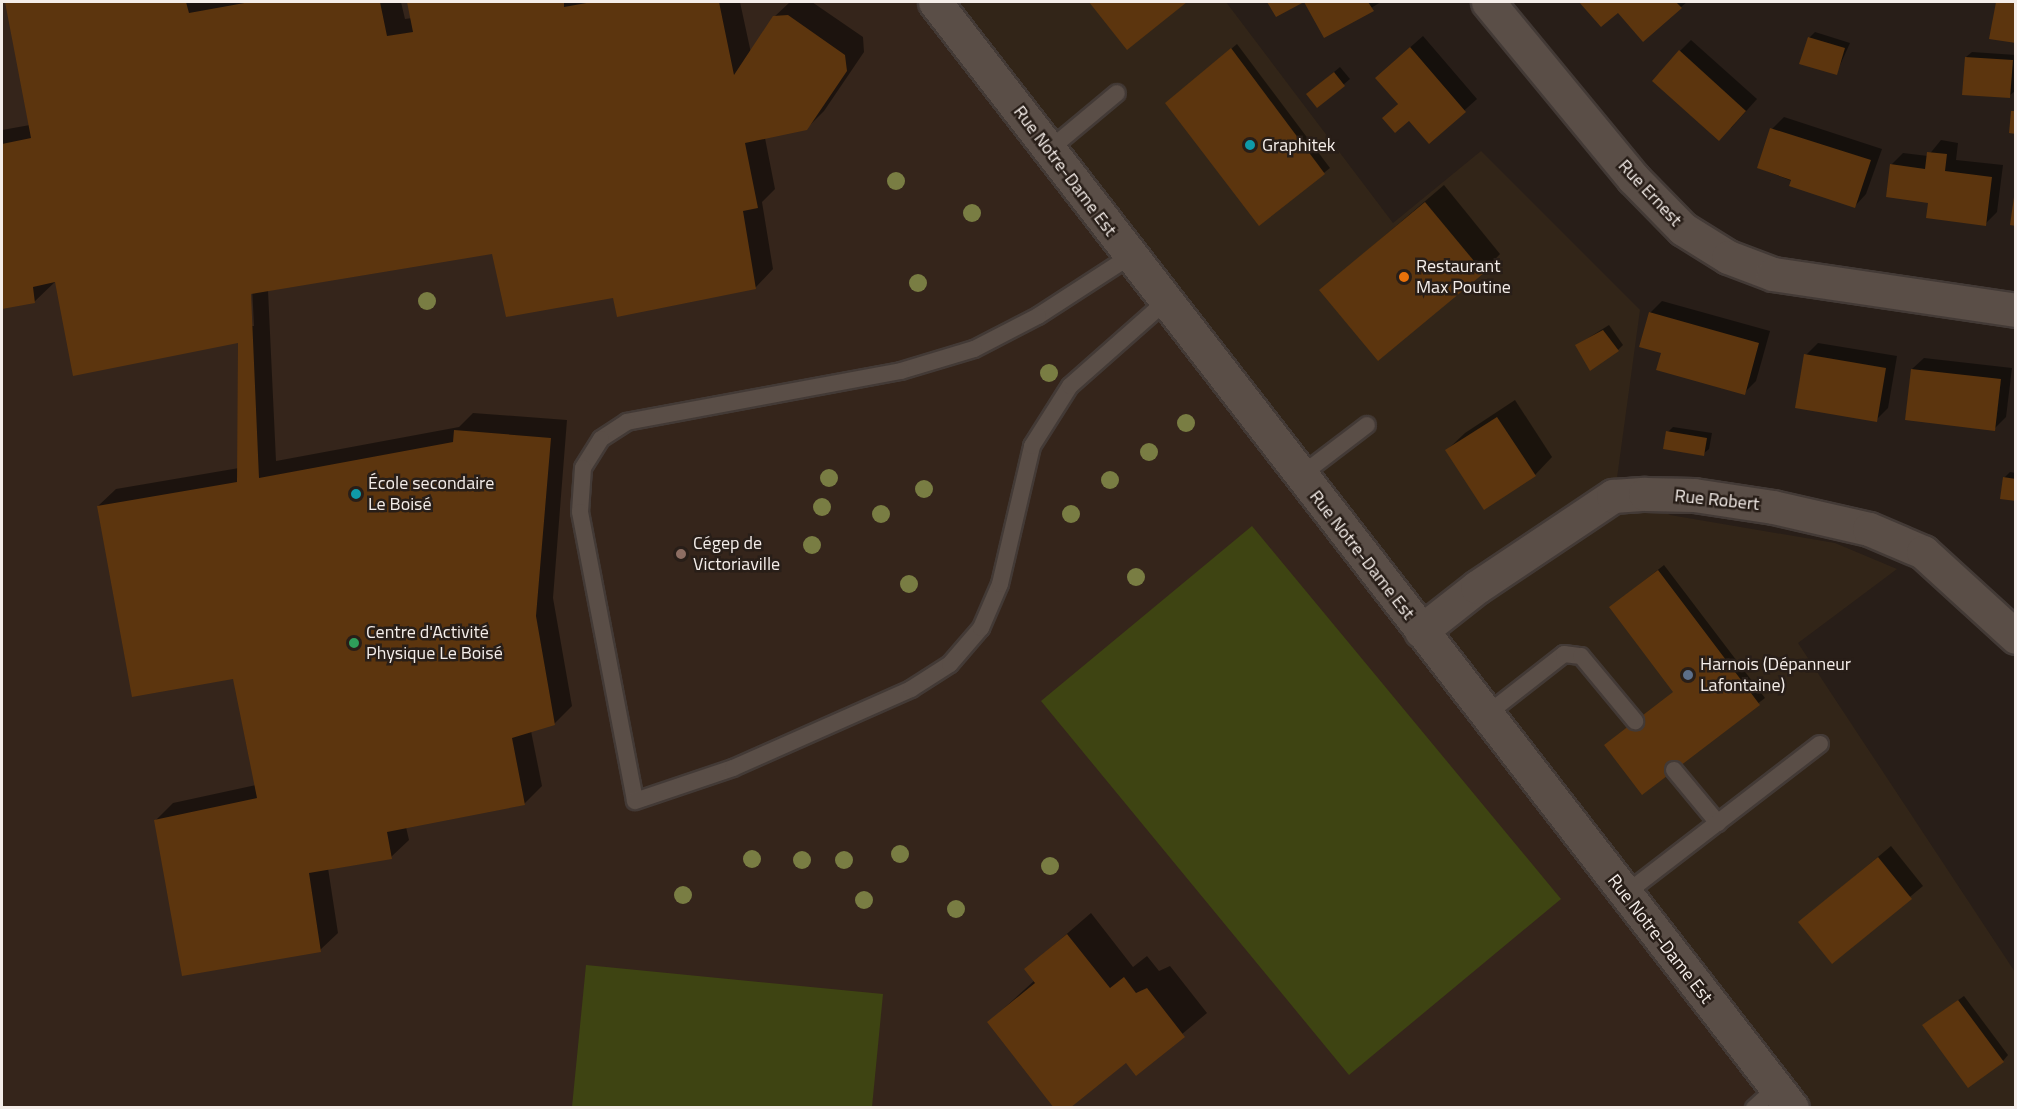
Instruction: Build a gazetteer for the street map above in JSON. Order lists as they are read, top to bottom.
{
  "streets": {
    "street": ["Rue Notre-Dame Est", "Rue Ernest", "Rue Robert"]
  },
  "crossings": [
    ["Rue Notre-Dame Est", "Rue Robert"]
  ],
  "places": [
    "Graphitek",
    "Restaurant Max Poutine",
    "École secondaire Le Boisé",
    "Cégep de Victoriaville",
    "Centre d'Activité Physique Le Boisé",
    "Harnois (Dépanneur Lafontaine)"
  ]
}
